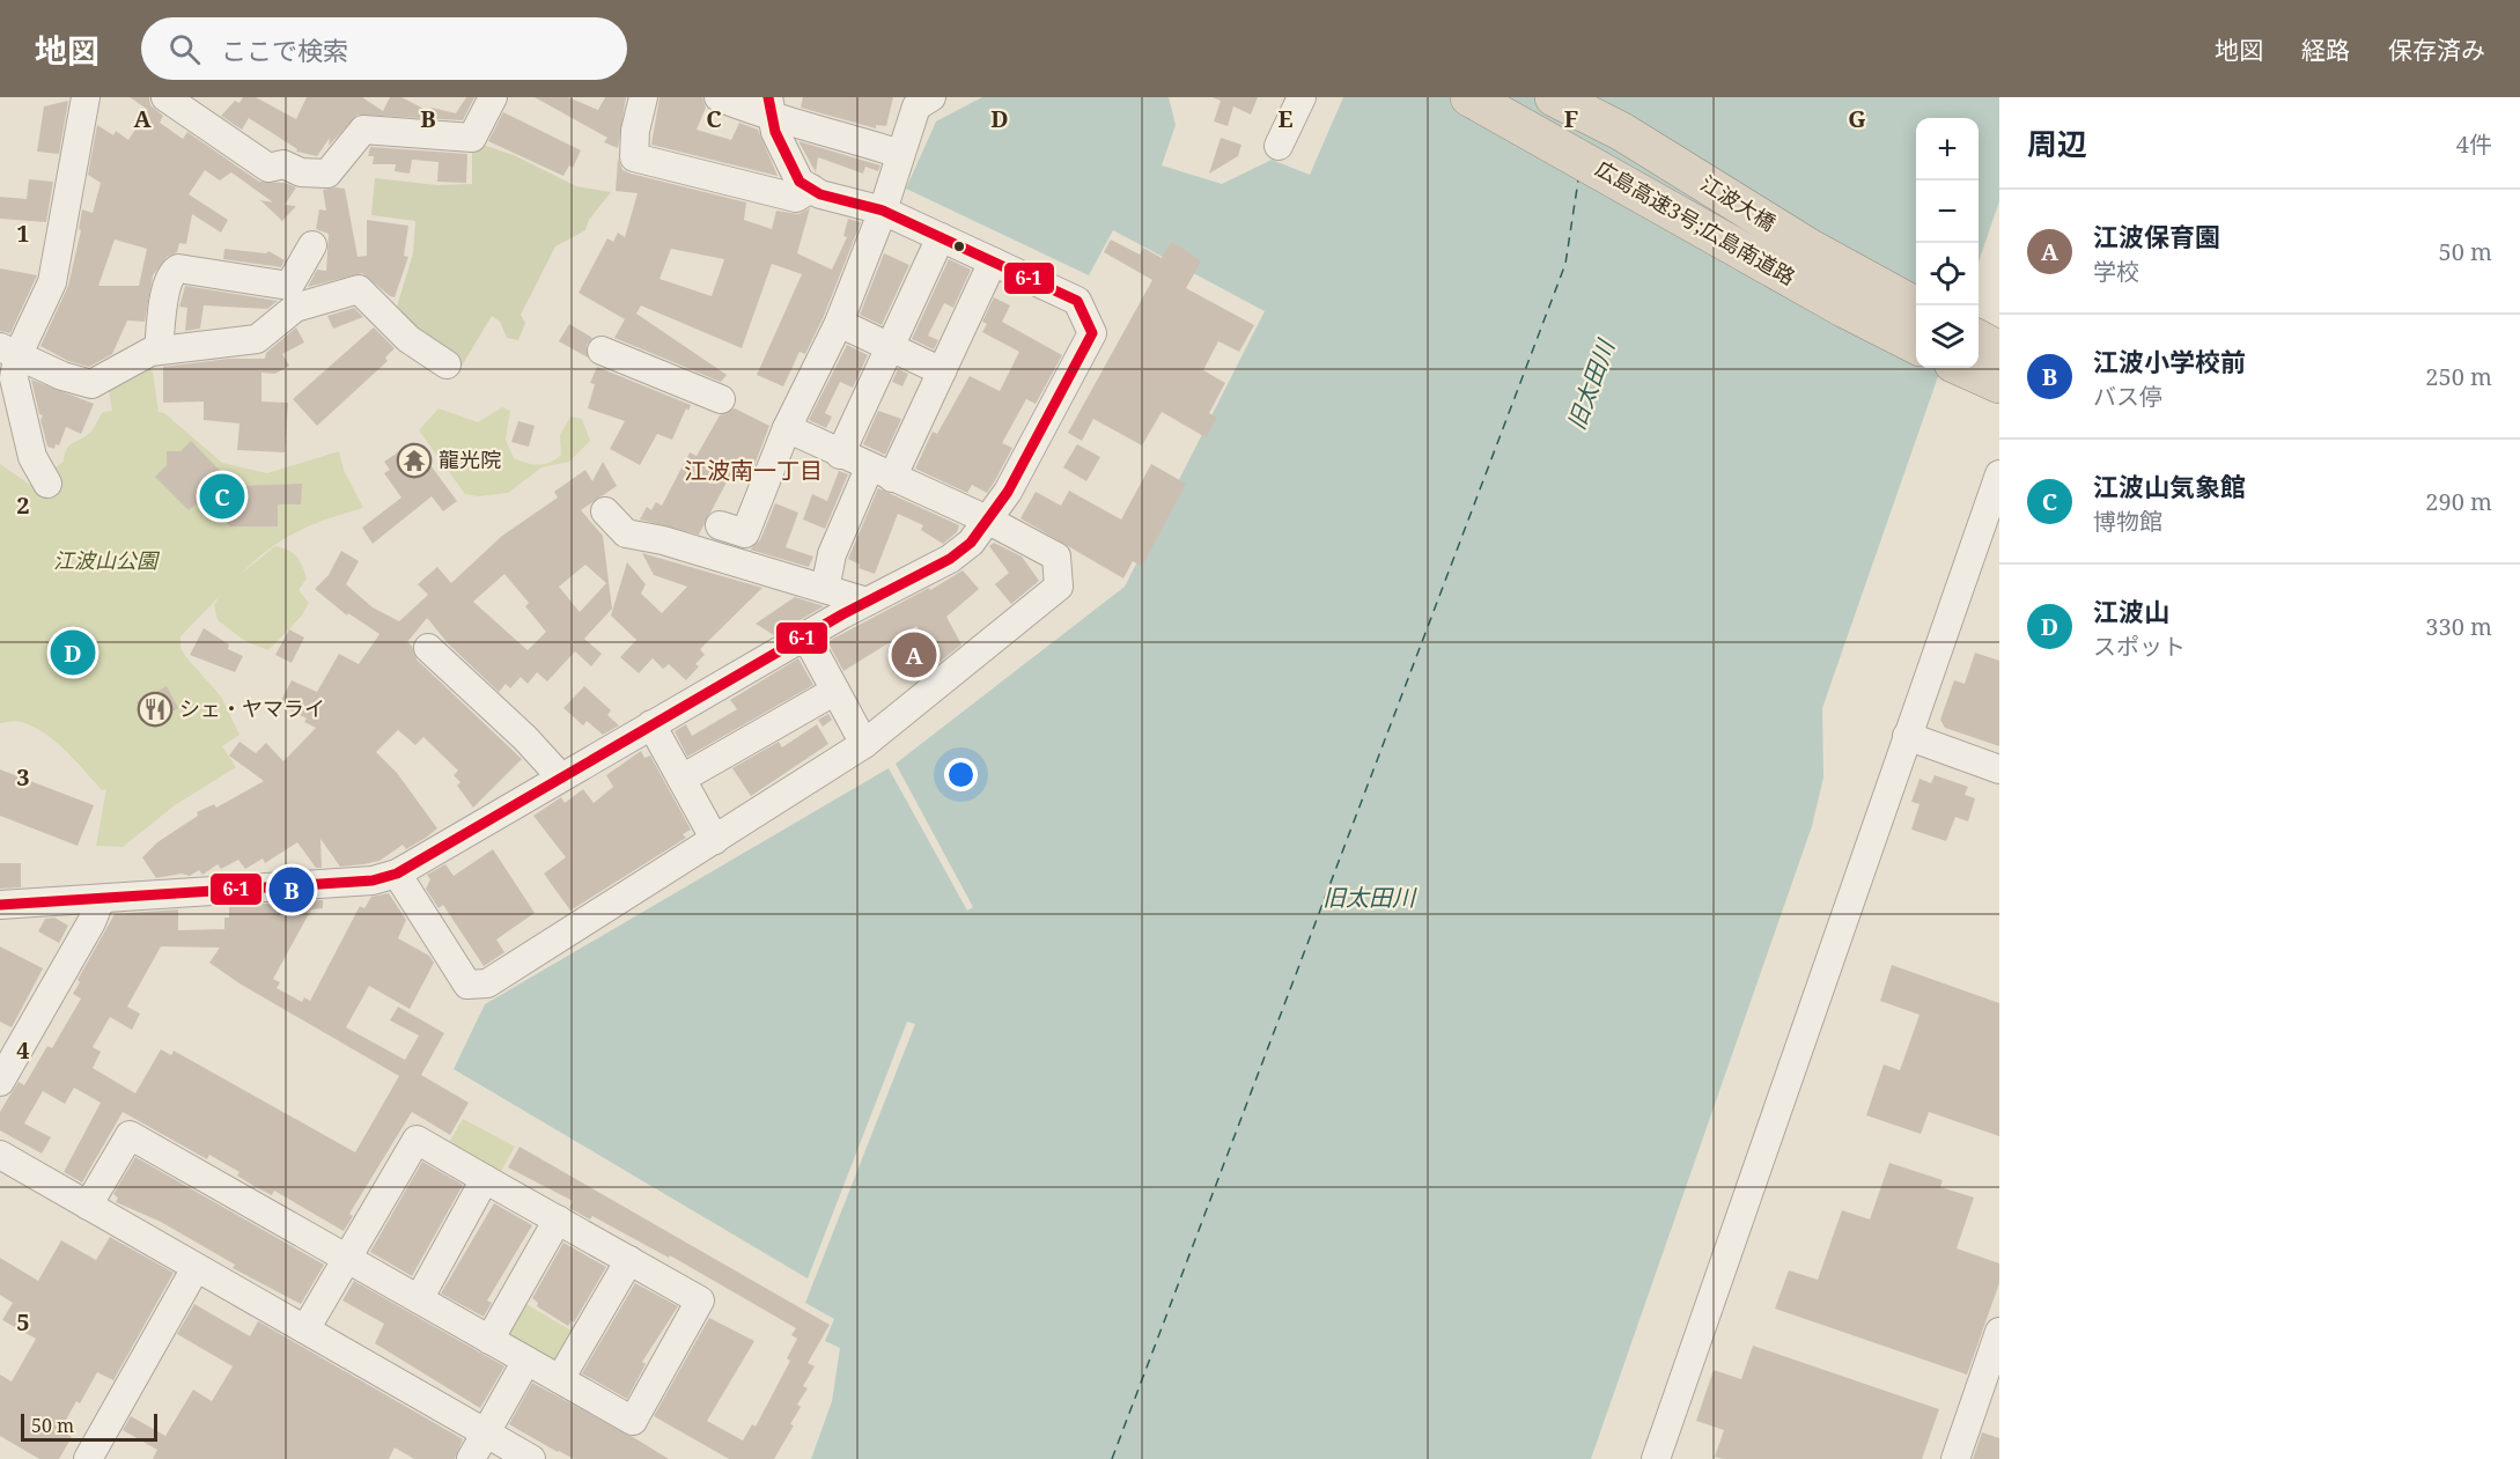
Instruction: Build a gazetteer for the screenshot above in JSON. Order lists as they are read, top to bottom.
{
  "streets": {
    "highway": ["江波大橋", "広島高速3号;広島南道路"]
  },
  "districts": ["江波南一丁目"],
  "water": ["旧太田川"],
  "parks": ["江波山公園"],
  "places": {
    "temple": ["龍光院"],
    "restaurant": ["シェ・ヤマライ"]
  },
  "lines": ["transit line 6-1"],
  "scale_bar": "50 m",
  "page": {
    "header": "地図",
    "search": "ここで検索",
    "nav": ["地図", "経路", "保存済み"],
    "heading": ["周辺", "4件"],
    "map_buttons": ["+", "−"],
    "list": [
      {
        "mark": "A",
        "name": "江波保育園",
        "note": "学校",
        "value": "50 m"
      },
      {
        "mark": "B",
        "name": "江波小学校前",
        "note": "バス停",
        "value": "250 m"
      },
      {
        "mark": "C",
        "name": "江波山気象館",
        "note": "博物館",
        "value": "290 m"
      },
      {
        "mark": "D",
        "name": "江波山",
        "note": "スポット",
        "value": "330 m"
      }
    ],
    "pins": [
      "C",
      "D",
      "A",
      "B"
    ],
    "scale": "50 m"
  },
  "grid": {
    "columns": [
      "A",
      "B",
      "C",
      "D",
      "E",
      "F",
      "G"
    ],
    "rows": [
      "1",
      "2",
      "3",
      "4",
      "5"
    ]
  }
}
